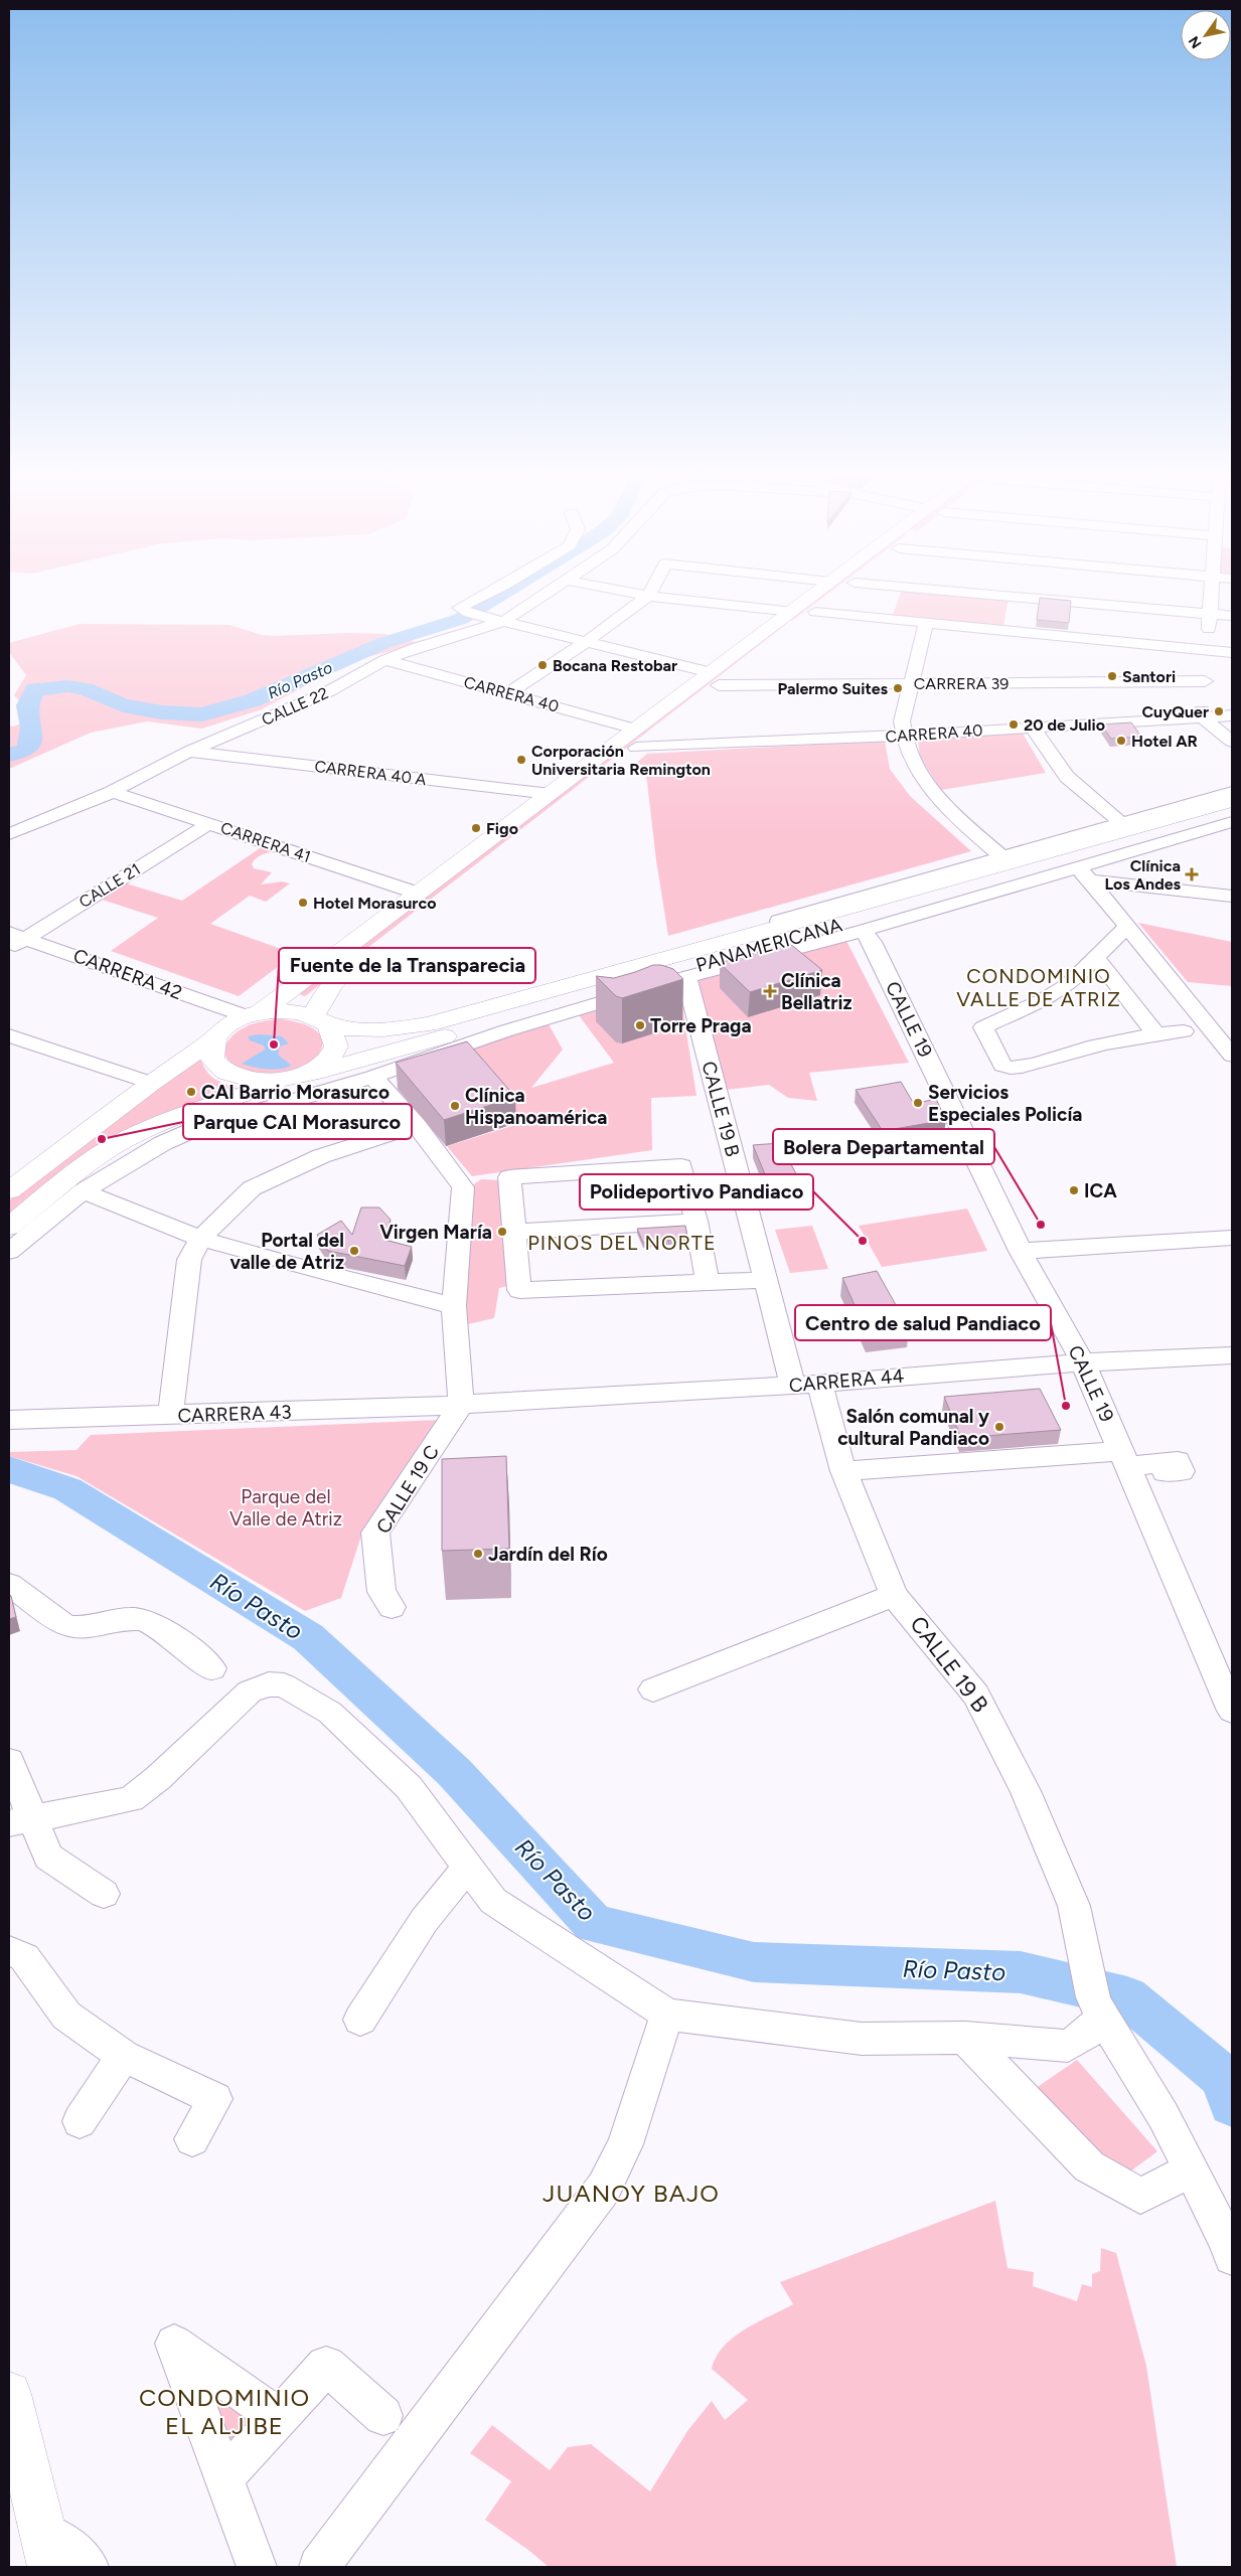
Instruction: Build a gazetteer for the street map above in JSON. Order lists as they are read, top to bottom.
{
  "streets": {
    "main road": ["PANAMERICANA"],
    "street": [
      "CARRERA 39",
      "CARRERA 40",
      "CALLE 22",
      "CARRERA 40 A",
      "CARRERA 41",
      "CALLE 21",
      "CARRERA 42",
      "CALLE 19",
      "CALLE 19 B",
      "CARRERA 44",
      "CARRERA 43",
      "CALLE 19 C"
    ]
  },
  "crossings": [
    ["CARRERA 39", "CALLE 22"],
    ["CARRERA 40", "CALLE 22"],
    ["CALLE 22", "CARRERA 40 A"],
    ["CALLE 22", "CARRERA 41"],
    ["CARRERA 41", "CALLE 21"],
    ["CALLE 21", "CARRERA 42"],
    ["PANAMERICANA", "CARRERA 42"],
    ["CALLE 19", "CARRERA 44"],
    ["CALLE 19 B", "CARRERA 44"],
    ["CARRERA 44", "CARRERA 43"],
    ["CARRERA 44", "CALLE 19 C"],
    ["CARRERA 43", "CALLE 19 C"]
  ],
  "districts": [
    "CONDOMINIO VALLE DE ATRIZ",
    "PINOS DEL NORTE",
    "JUANOY BAJO",
    "CONDOMINIO EL ALJIBE"
  ],
  "water": ["Río Pasto"],
  "parks": ["Parque del Valle de Atriz"],
  "places": {
    "other": [
      "Bocana Restobar",
      "Santori",
      "Palermo Suites",
      "CuyQuer",
      "20 de Julio",
      "Hotel AR",
      "Corporación Universitaria Remington",
      "Figo",
      "Hotel Morasurco",
      "Torre Praga",
      "Fuente de la Transparecia",
      "CAI Barrio Morasurco",
      "Servicios Especiales Policía",
      "Clínica Hispanoamérica",
      "Parque CAI Morasurco",
      "ICA",
      "Bolera Departamental",
      "Virgen María",
      "Polideportivo Pandiaco",
      "Portal del valle de Atriz",
      "Centro de salud Pandiaco",
      "Salón comunal y cultural Pandiaco",
      "Jardín del Río"
    ],
    "health": ["Clínica Los Andes", "Clínica Bellatriz"]
  },
  "north": "bottom left"
}
